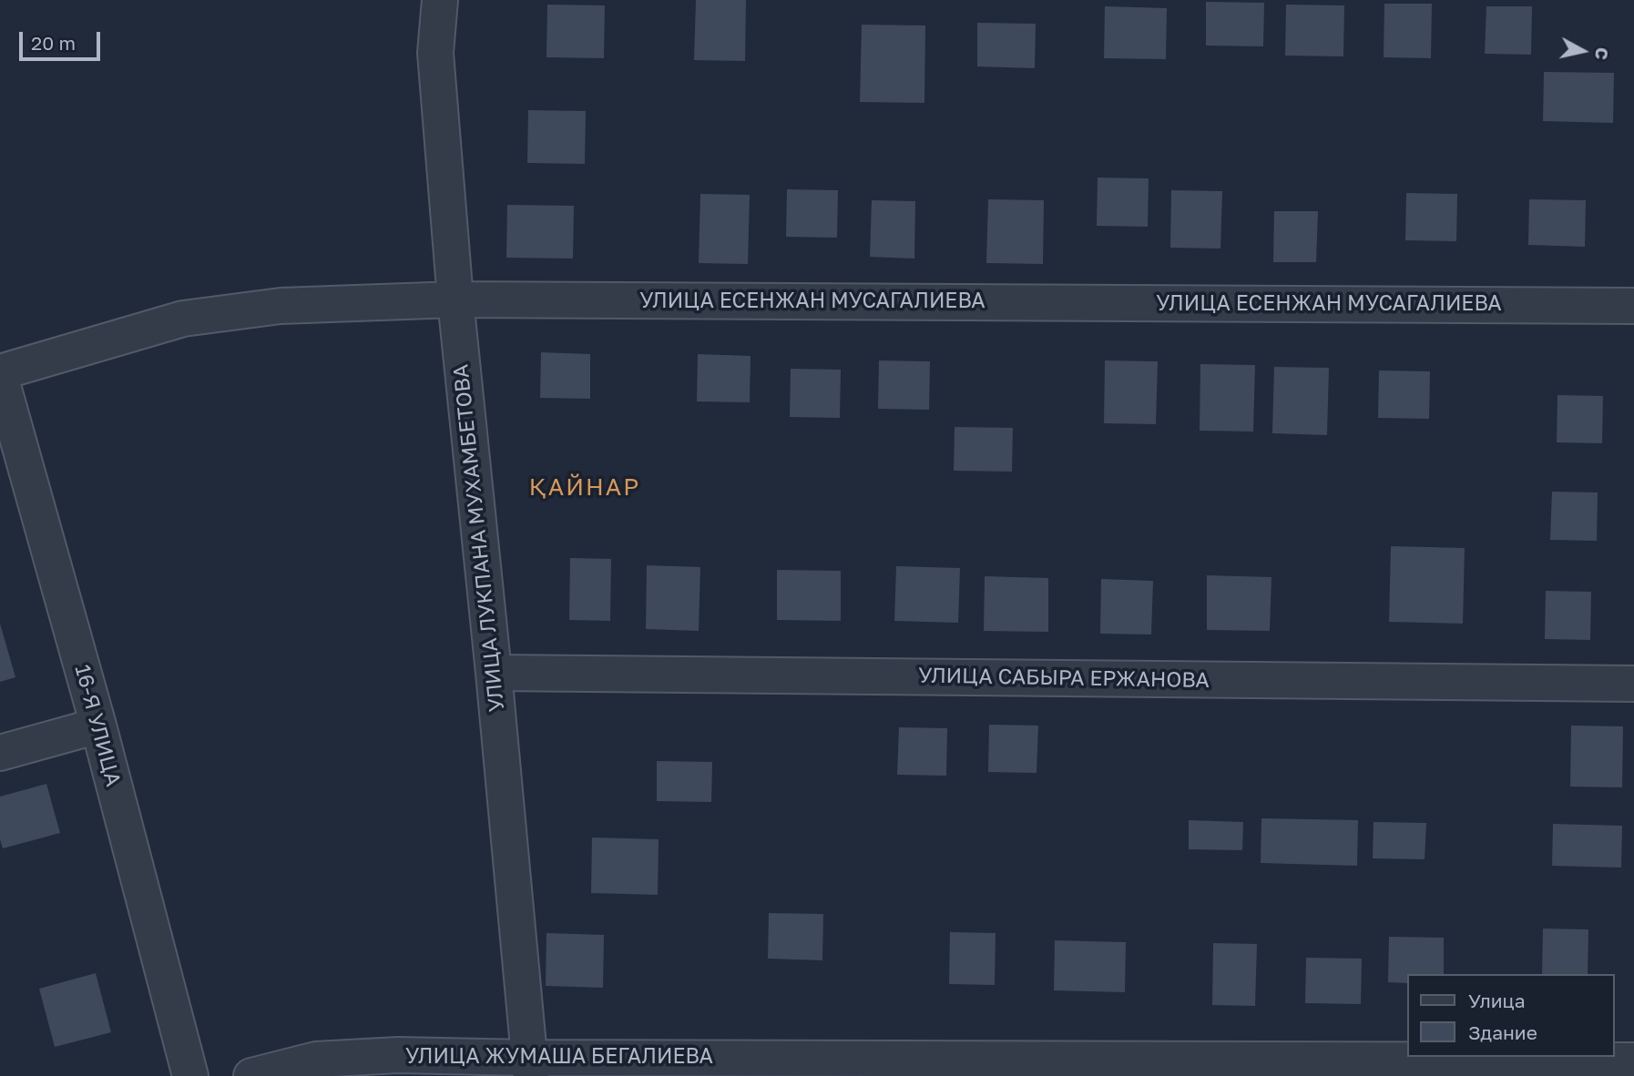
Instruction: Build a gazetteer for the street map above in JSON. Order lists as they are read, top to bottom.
{
  "streets": {
    "street": [
      "УЛИЦА ЕСЕНЖАН МУСАГАЛИЕВА",
      "УЛИЦА ЛУКПАНА МУХАМБЕТОВА",
      "УЛИЦА САБЫРА ЕРЖАНОВА",
      "16-Я УЛИЦА",
      "УЛИЦА ЖУМАША БЕГАЛИЕВА"
    ]
  },
  "crossings": [
    ["УЛИЦА ЕСЕНЖАН МУСАГАЛИЕВА", "УЛИЦА ЛУКПАНА МУХАМБЕТОВА"],
    ["УЛИЦА ЕСЕНЖАН МУСАГАЛИЕВА", "16-Я УЛИЦА"],
    ["УЛИЦА ЛУКПАНА МУХАМБЕТОВА", "УЛИЦА САБЫРА ЕРЖАНОВА"],
    ["УЛИЦА ЛУКПАНА МУХАМБЕТОВА", "УЛИЦА ЖУМАША БЕГАЛИЕВА"]
  ],
  "districts": ["ҚАЙНАР"],
  "legend": ["Улица", "Здание"],
  "scale_bar": "20 m",
  "north": "right"
}
